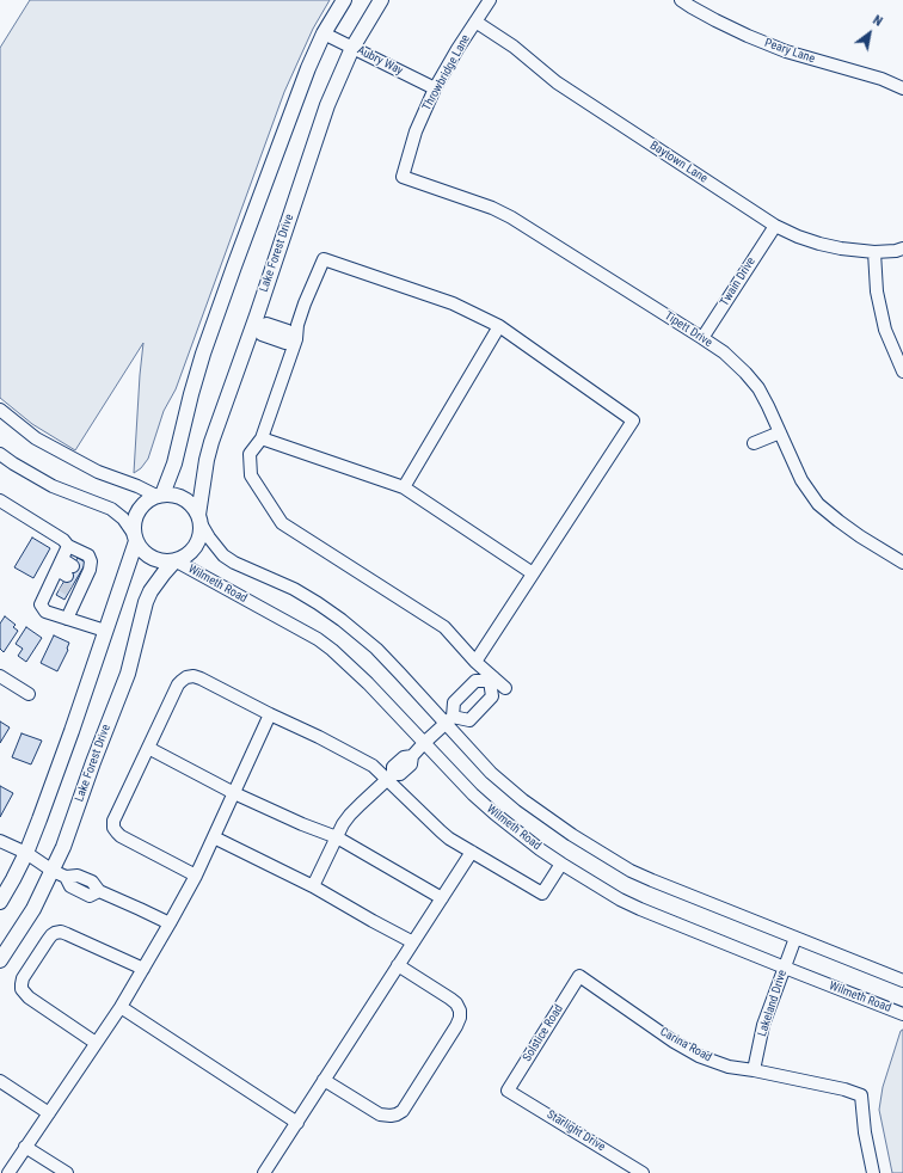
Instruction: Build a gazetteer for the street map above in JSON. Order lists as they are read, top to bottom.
{
  "streets": {
    "main road": ["Lake Forest Drive"],
    "street": [
      "Peary Lane",
      "Aubry Way",
      "Throwbridge Lane",
      "Baytown Lane",
      "Twain Drive",
      "Tipett Drive",
      "Wilmeth Road",
      "Lakeland Drive",
      "Solstice Road",
      "Carina Road",
      "Starlight Drive"
    ]
  },
  "crossings": [
    ["Aubry Way", "Throwbridge Lane"],
    ["Aubry Way", "Lake Forest Drive"],
    ["Throwbridge Lane", "Baytown Lane"],
    ["Throwbridge Lane", "Tipett Drive"],
    ["Baytown Lane", "Twain Drive"],
    ["Lake Forest Drive", "Wilmeth Road"],
    ["Twain Drive", "Tipett Drive"],
    ["Wilmeth Road", "Lakeland Drive"],
    ["Lakeland Drive", "Carina Road"],
    ["Solstice Road", "Carina Road"],
    ["Solstice Road", "Starlight Drive"]
  ],
  "north": "top right"
}
